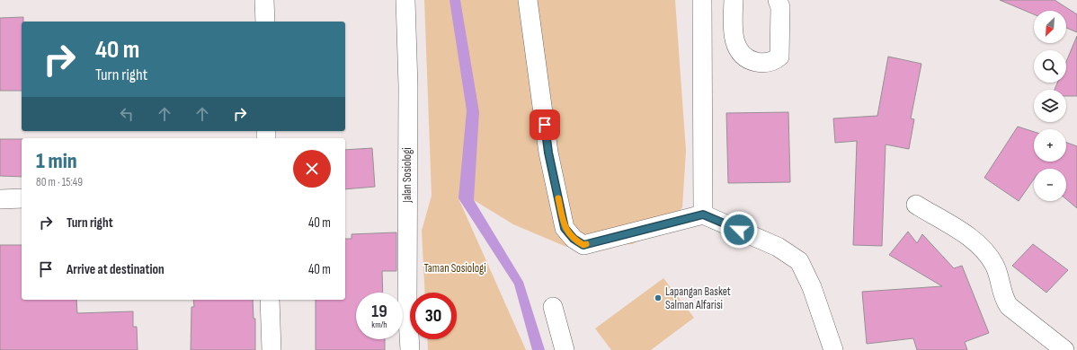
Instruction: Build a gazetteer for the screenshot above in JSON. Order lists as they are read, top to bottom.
{
  "streets": {
    "street": ["Jalan Sosiologi"]
  },
  "parks": ["Taman Sosiologi"],
  "places": ["Lapangan Basket Salman Alfarisi"],
  "north": "bottom left",
  "page": {
    "map_buttons": ["+", "−"],
    "turn": ["40 m", "Turn right"],
    "heading": ["1 min", "80 m · 15:49"],
    "list": [
      {
        "name": "Turn right",
        "value": "40 m"
      },
      {
        "name": "Arrive at destination",
        "value": "40 m"
      }
    ],
    "speed": "19 km/h",
    "limit": "30"
  }
}
